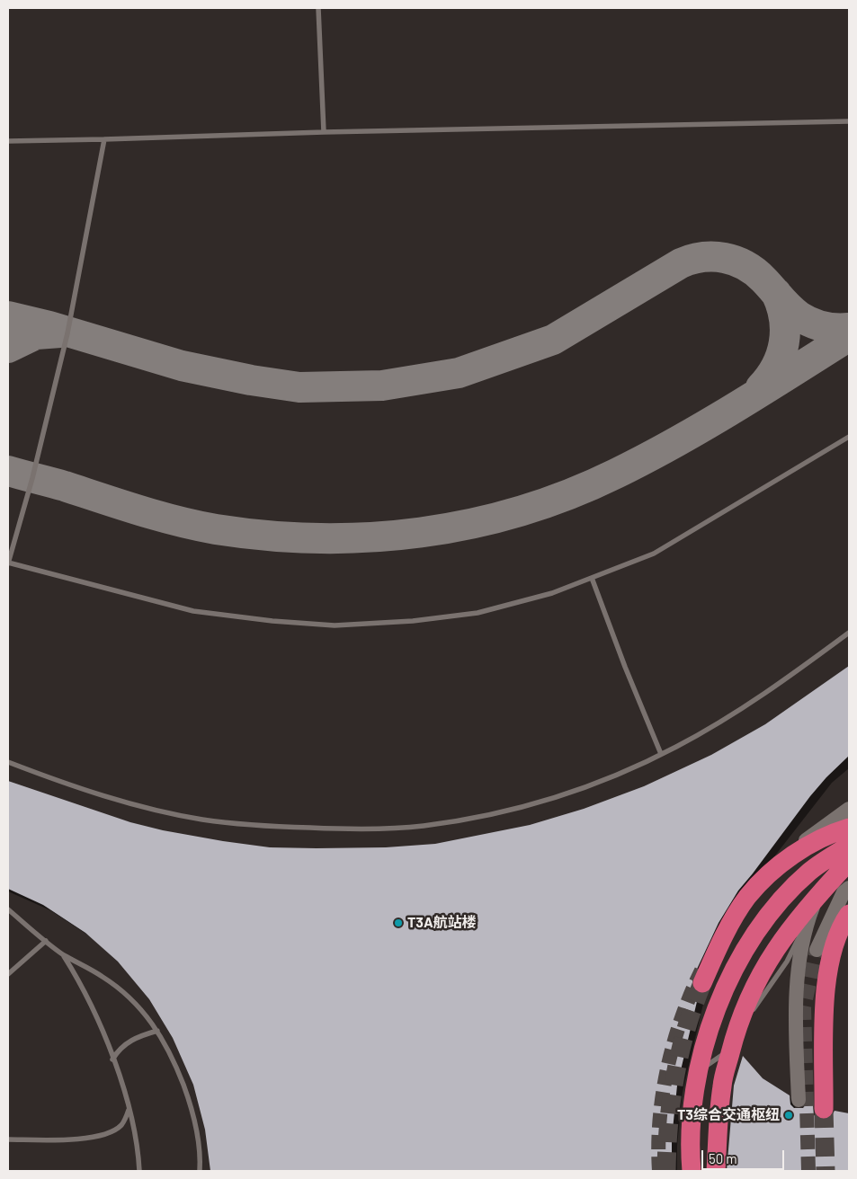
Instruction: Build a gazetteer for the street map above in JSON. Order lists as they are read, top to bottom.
{
  "places": ["T3A航站楼", "T3综合交通枢纽"],
  "scale_bar": "50 m"
}
